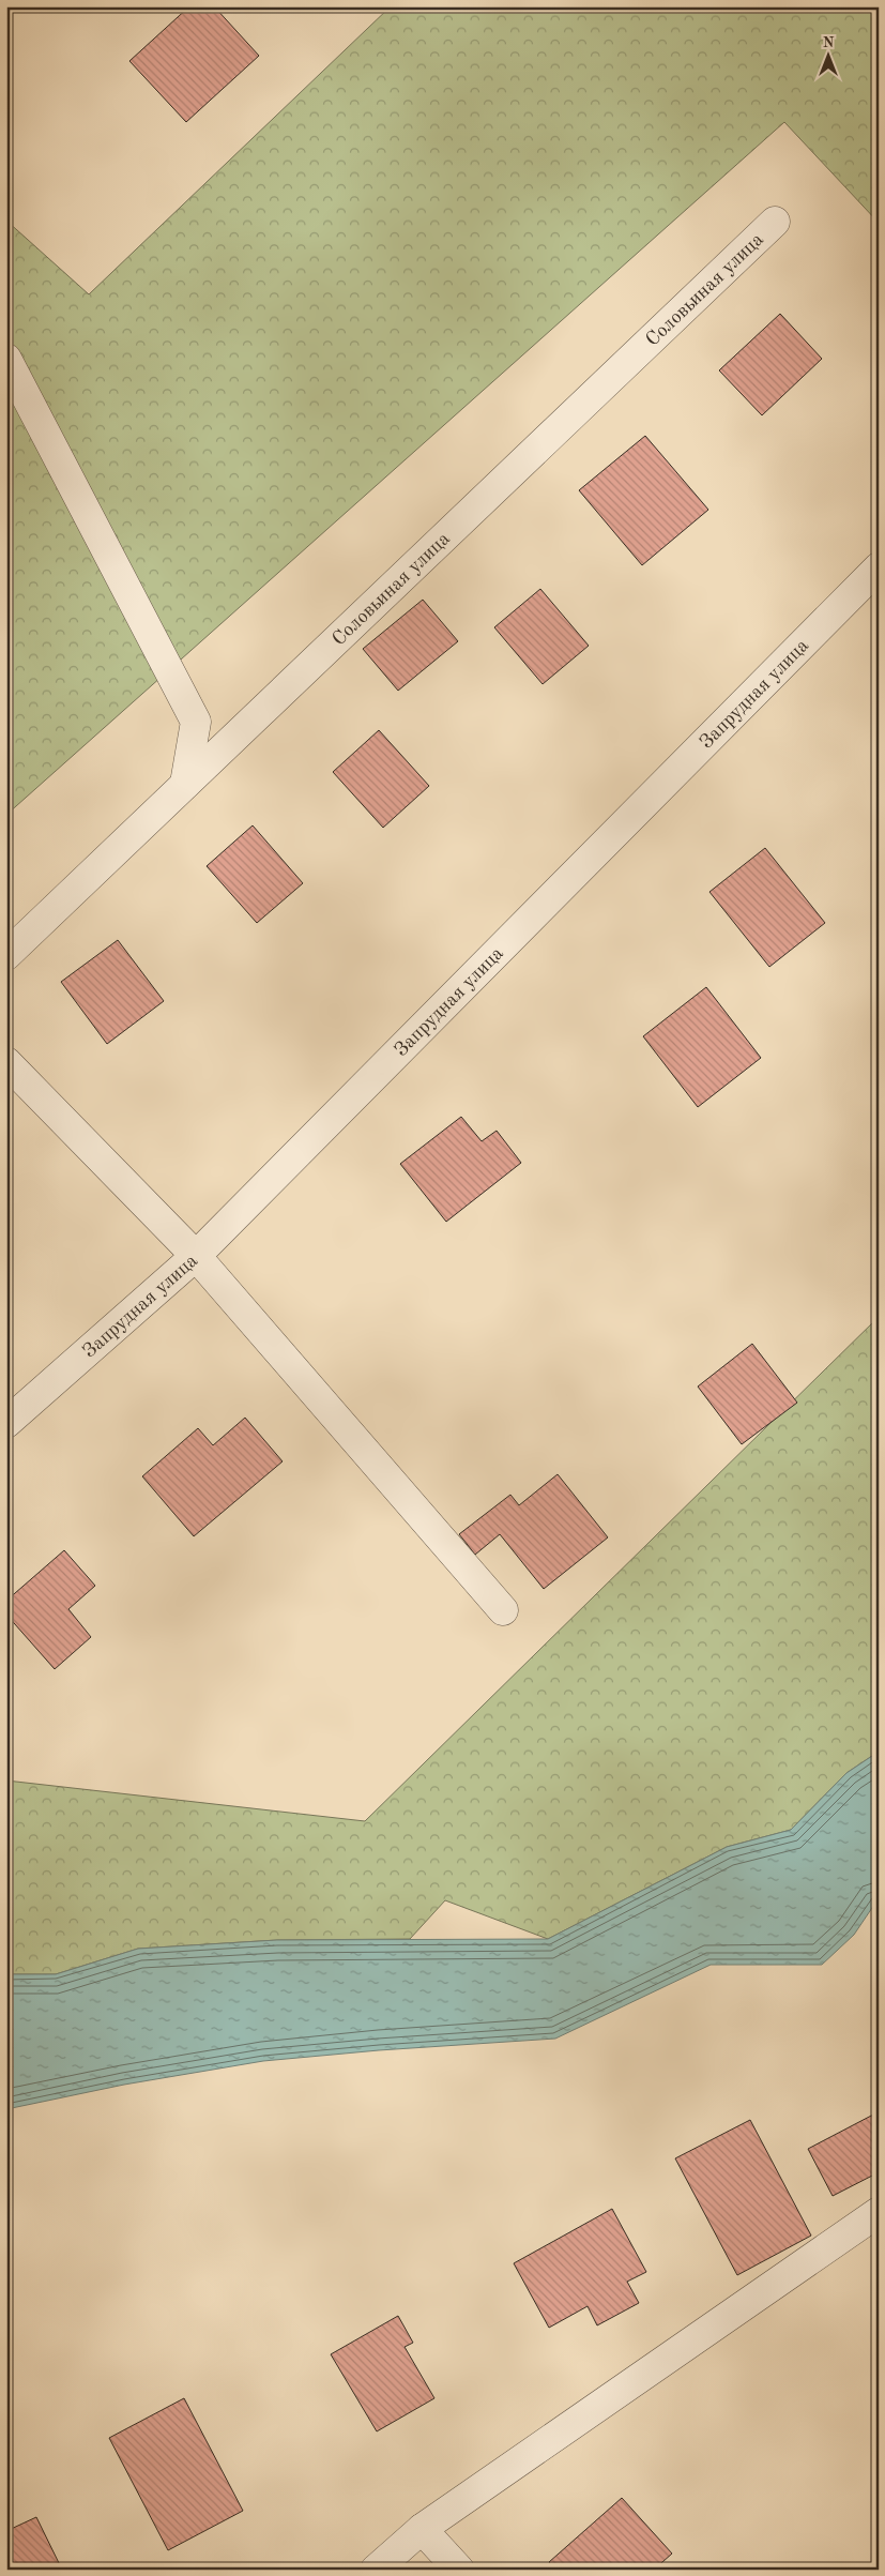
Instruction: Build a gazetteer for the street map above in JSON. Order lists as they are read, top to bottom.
{
  "streets": {
    "street": ["Соловьиная улица", "Запрудная улица"]
  },
  "north": "top"
}
